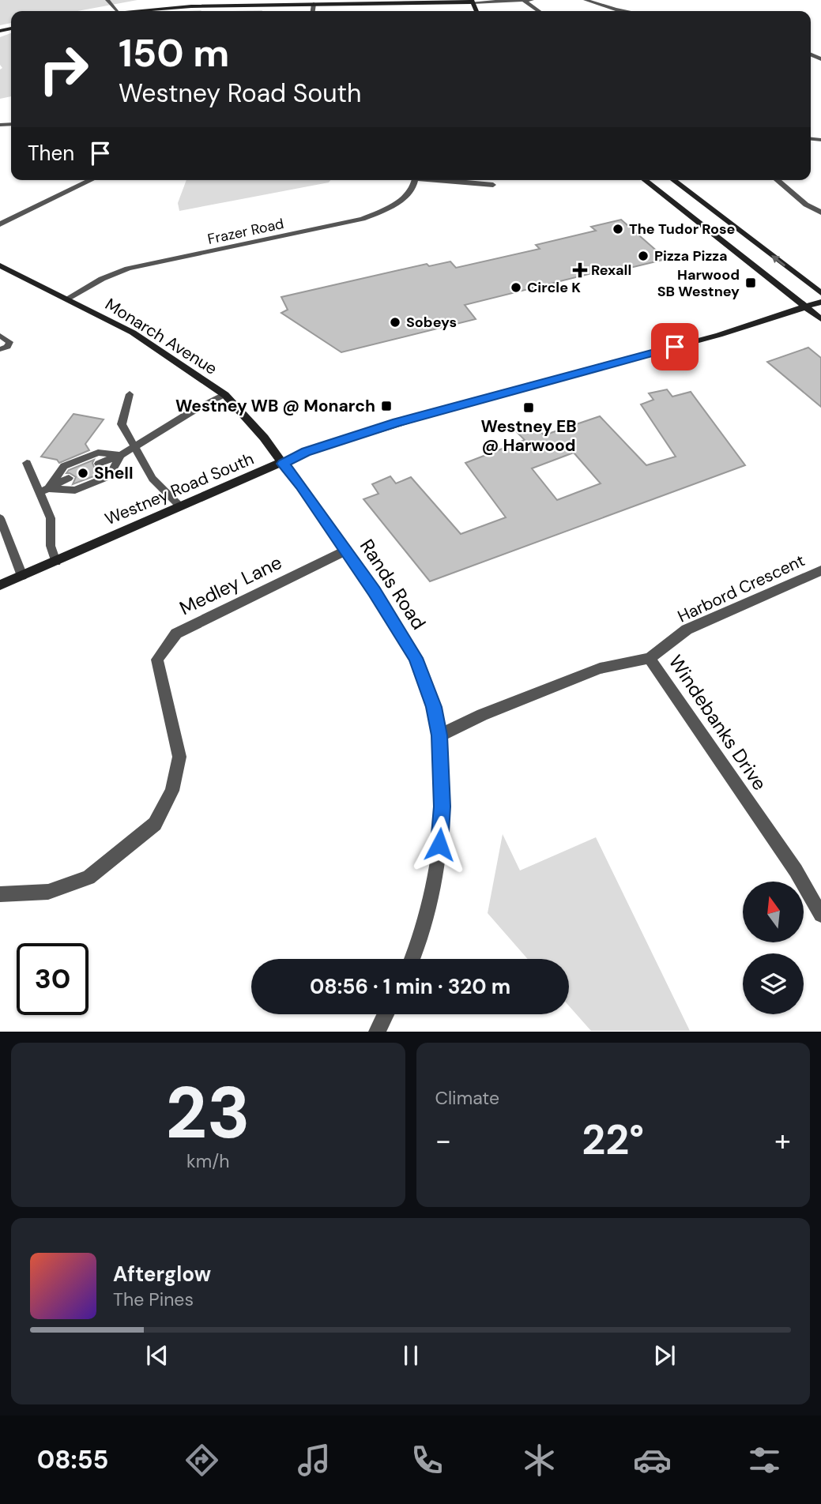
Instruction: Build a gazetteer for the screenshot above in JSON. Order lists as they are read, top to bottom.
{
  "streets": {
    "main road": ["Monarch Avenue", "Westney Road South"],
    "street": [
      "Frazer Road",
      "Rands Road",
      "Medley Lane",
      "Harbord Crescent",
      "Windebanks Drive"
    ]
  },
  "crossings": [
    ["Frazer Road", "Monarch Avenue"],
    ["Monarch Avenue", "Westney Road South"],
    ["Monarch Avenue", "Rands Road"],
    ["Westney Road South", "Rands Road"],
    ["Rands Road", "Medley Lane"],
    ["Rands Road", "Windebanks Drive"],
    ["Harbord Crescent", "Windebanks Drive"]
  ],
  "places": {
    "other": [
      "The Tudor Rose",
      "Pizza Pizza",
      "Circle K",
      "Sobeys",
      "Shell"
    ],
    "health": ["Rexall"],
    "transit": ["Harwood SB Westney", "Westney WB @ Monarch", "Westney EB @ Harwood"]
  },
  "north": "top",
  "page": {
    "turn": ["150 m", "Westney Road South"],
    "then": "Then",
    "limit": "30",
    "trip": "08:56 · 1 min · 320 m",
    "tile": [
      ["23", "km/h"],
      "Climate"
    ],
    "heat": ["−", "22°", "+"],
    "song": ["Afterglow", "The Pines"],
    "tabs": "08:55"
  }
}
